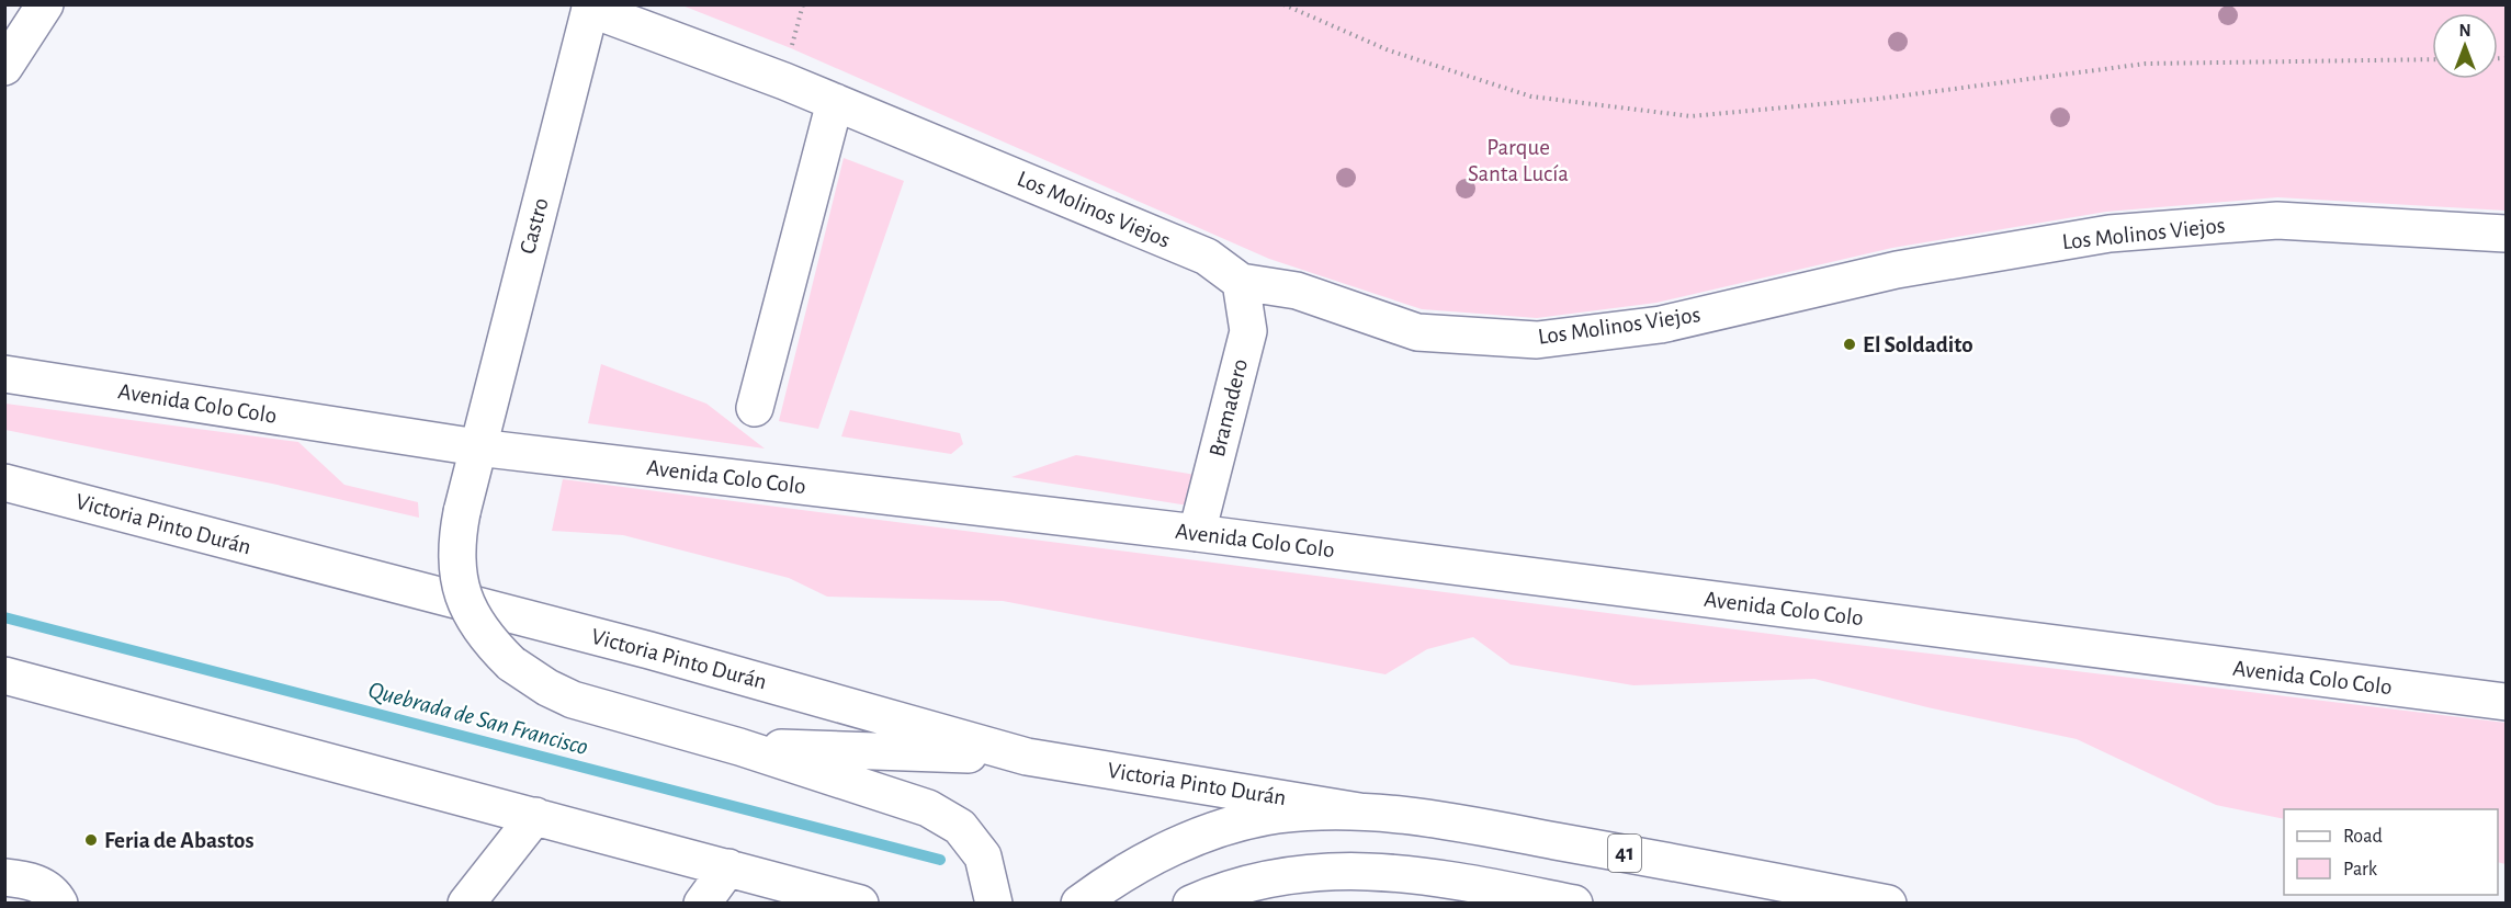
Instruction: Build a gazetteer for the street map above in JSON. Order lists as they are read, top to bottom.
{
  "streets": {
    "street": [
      "Los Molinos Viejos",
      "Castro",
      "Avenida Colo Colo",
      "Bramadero",
      "Victoria Pinto Durán",
      "41"
    ]
  },
  "crossings": [
    ["Los Molinos Viejos", "Castro"],
    ["Los Molinos Viejos", "Bramadero"],
    ["Castro", "Avenida Colo Colo"],
    ["Avenida Colo Colo", "Bramadero"],
    ["Victoria Pinto Durán", "41"]
  ],
  "water": ["Quebrada de San Francisco"],
  "parks": ["Parque Santa Lucía"],
  "places": ["El Soldadito", "Feria de Abastos"],
  "legend": ["Road", "Park"],
  "north": "top"
}
